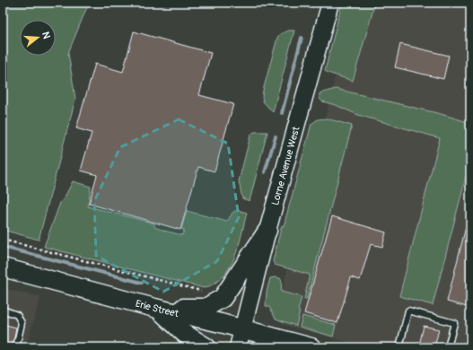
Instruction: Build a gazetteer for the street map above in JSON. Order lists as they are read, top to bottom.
{
  "streets": {
    "main road": ["Lorne Avenue West", "Erie Street"]
  },
  "crossings": [
    ["Lorne Avenue West", "Erie Street"]
  ],
  "north": "right"
}
